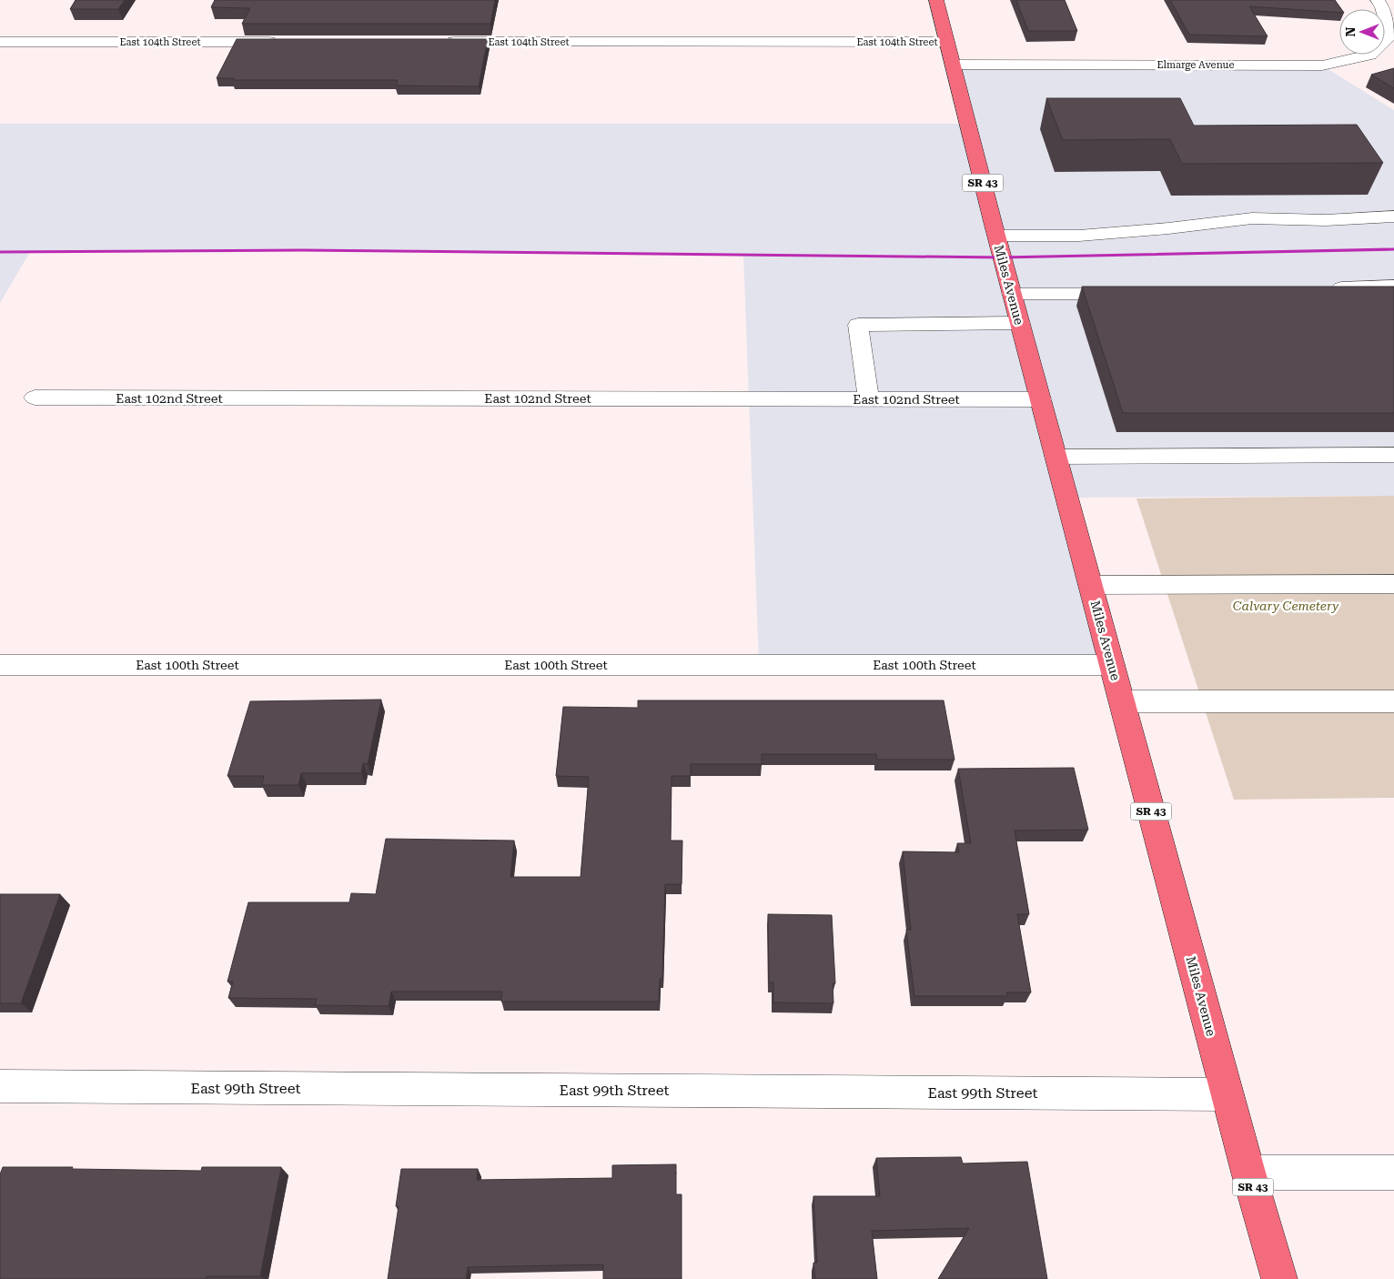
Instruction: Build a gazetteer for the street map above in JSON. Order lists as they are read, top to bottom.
{
  "streets": {
    "main road": ["SR 43", "Miles Avenue"],
    "street": [
      "East 104th Street",
      "Elmarge Avenue",
      "East 102nd Street",
      "East 100th Street",
      "East 99th Street"
    ]
  },
  "crossings": [
    ["East 104th Street", "Miles Avenue"],
    ["Elmarge Avenue", "Miles Avenue"],
    ["Miles Avenue", "East 102nd Street"],
    ["Miles Avenue", "East 100th Street"],
    ["Miles Avenue", "East 99th Street"]
  ],
  "parks": ["Calvary Cemetery"],
  "north": "left"
}
